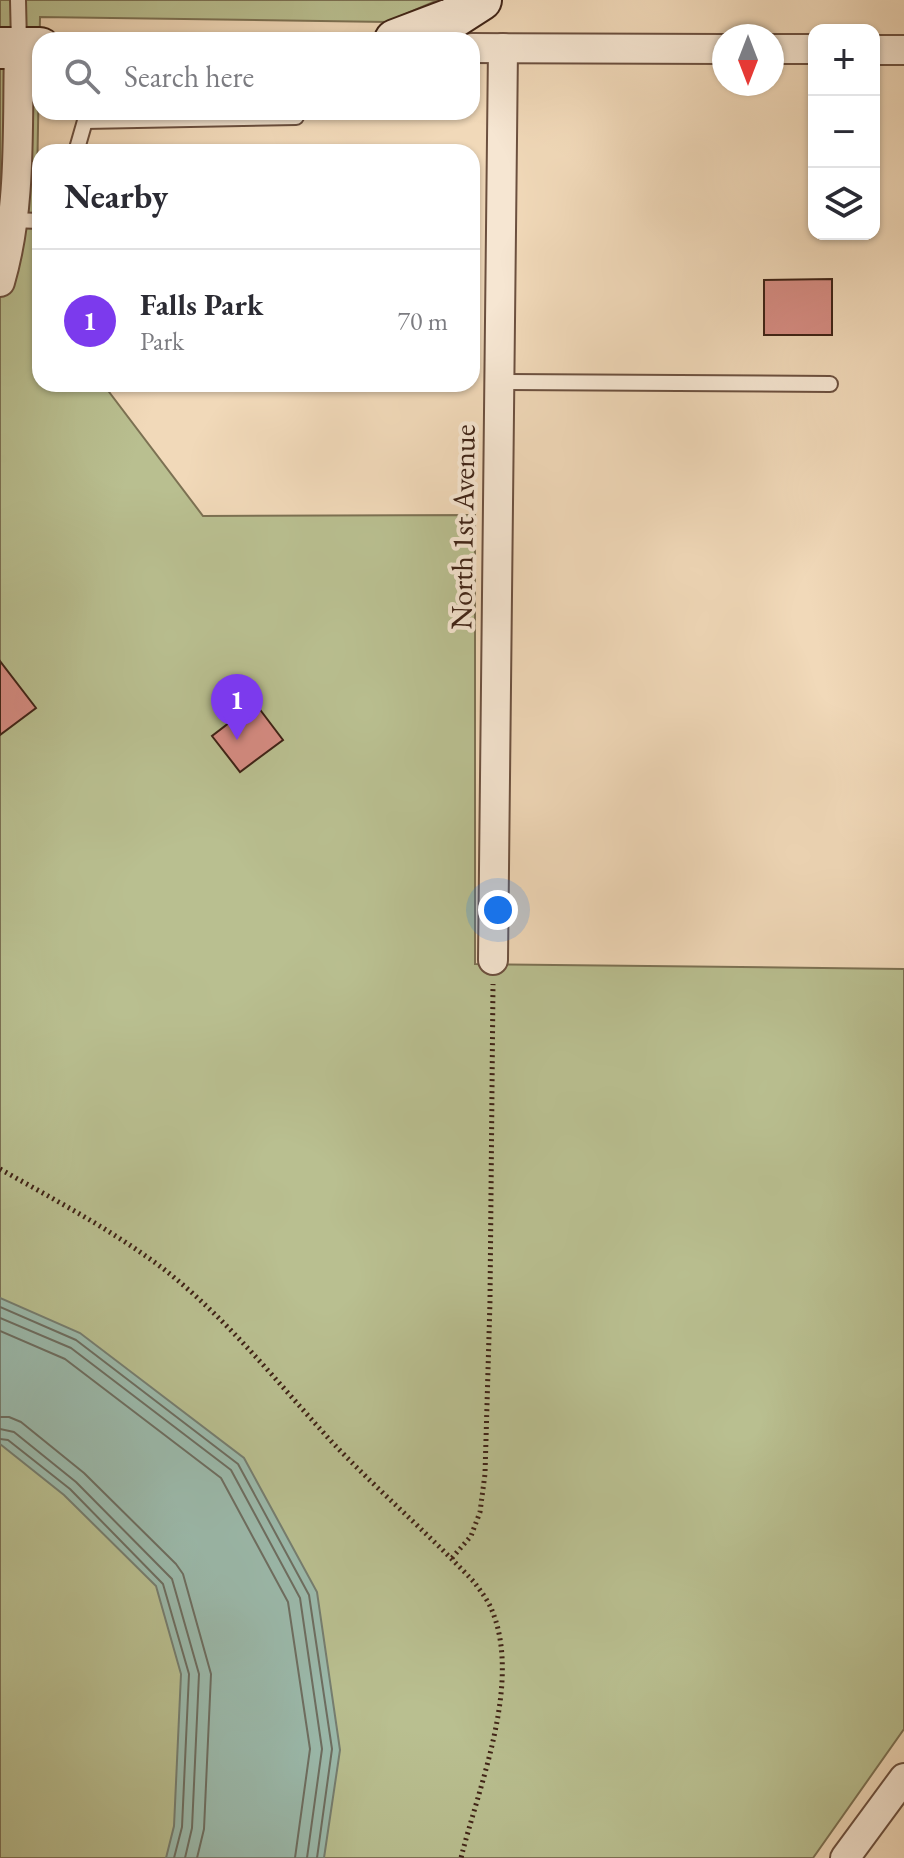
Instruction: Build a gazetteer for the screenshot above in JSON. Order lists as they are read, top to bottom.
{
  "streets": {
    "street": ["North 1st Avenue"]
  },
  "north": "bottom",
  "page": {
    "map_buttons": ["+", "−"],
    "search": "Search here",
    "heading": "Nearby",
    "list": [
      {
        "mark": "1",
        "name": "Falls Park",
        "note": "Park",
        "value": "70 m"
      }
    ],
    "pins": "1"
  }
}
